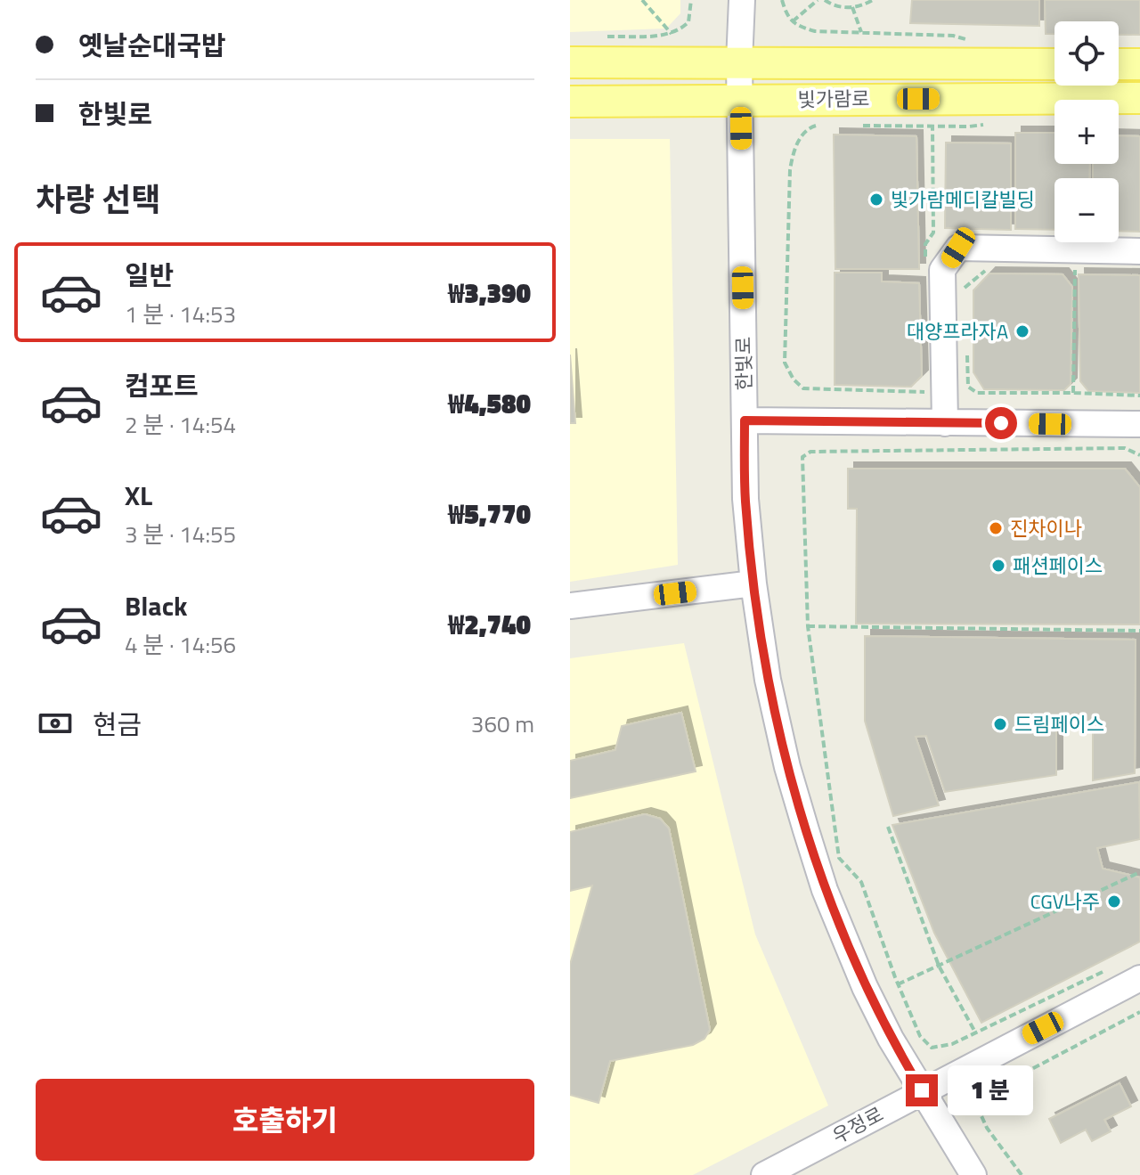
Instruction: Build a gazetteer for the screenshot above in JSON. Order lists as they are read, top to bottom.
{
  "streets": {
    "main road": ["빛가람로"],
    "street": ["한빛로", "우정로"]
  },
  "crossings": [
    ["빛가람로", "한빛로"],
    ["한빛로", "우정로"]
  ],
  "places": [
    "빛가람메디칼빌딩",
    "대양프라자A",
    "진차이나",
    "패션페이스",
    "드림페이스",
    "CGV나주"
  ],
  "page": {
    "banner": ["옛날순대국밥", "한빛로"],
    "map_buttons": ["+", "−"],
    "heading": "차량 선택",
    "list": [
      {
        "name": "일반",
        "note": "1 분 · 14:53",
        "value": "₩3,390"
      },
      {
        "name": "컴포트",
        "note": "2 분 · 14:54",
        "value": "₩4,580"
      },
      {
        "name": "XL",
        "note": "3 분 · 14:55",
        "value": "₩5,770"
      },
      {
        "name": "Black",
        "note": "4 분 · 14:56",
        "value": "₩2,740"
      }
    ],
    "pay": ["현금", "360 m"],
    "buttons": "호출하기",
    "bubble": "1 분"
  }
}
